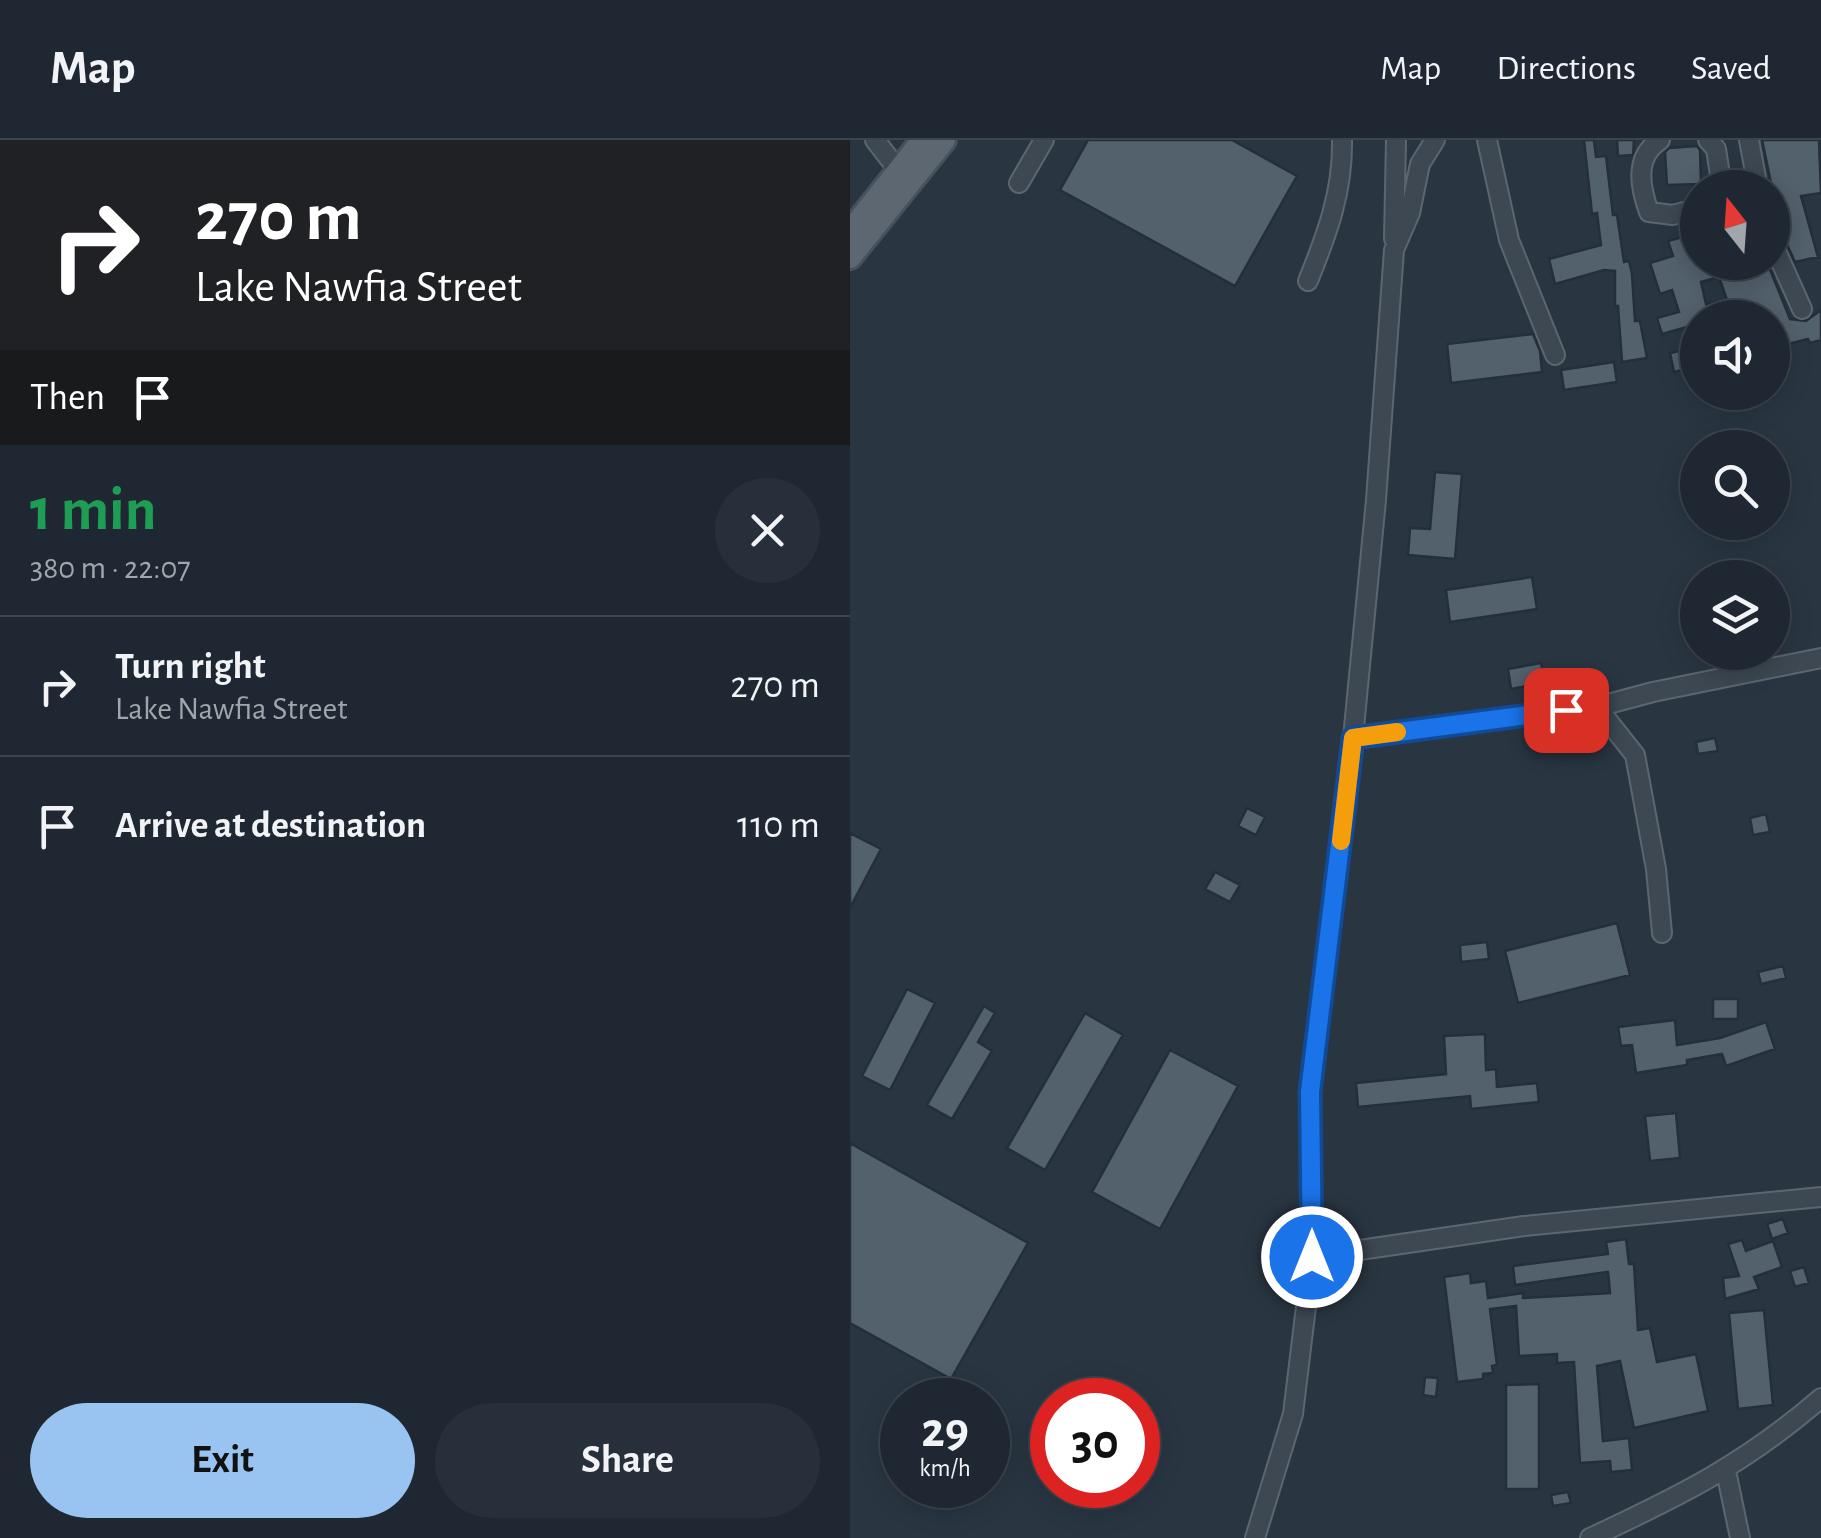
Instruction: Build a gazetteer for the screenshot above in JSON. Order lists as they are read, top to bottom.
{
  "north": "top",
  "page": {
    "header": "Map",
    "nav": ["Map", "Directions", "Saved"],
    "turn": ["270 m", "Lake Nawfia Street"],
    "then": "Then",
    "heading": ["1 min", "380 m · 22:07"],
    "list": [
      {
        "name": "Turn right",
        "note": "Lake Nawfia Street",
        "value": "270 m"
      },
      {
        "name": "Arrive at destination",
        "value": "110 m"
      }
    ],
    "speed": "29 km/h",
    "limit": "30",
    "buttons": ["Exit", "Share"]
  }
}
